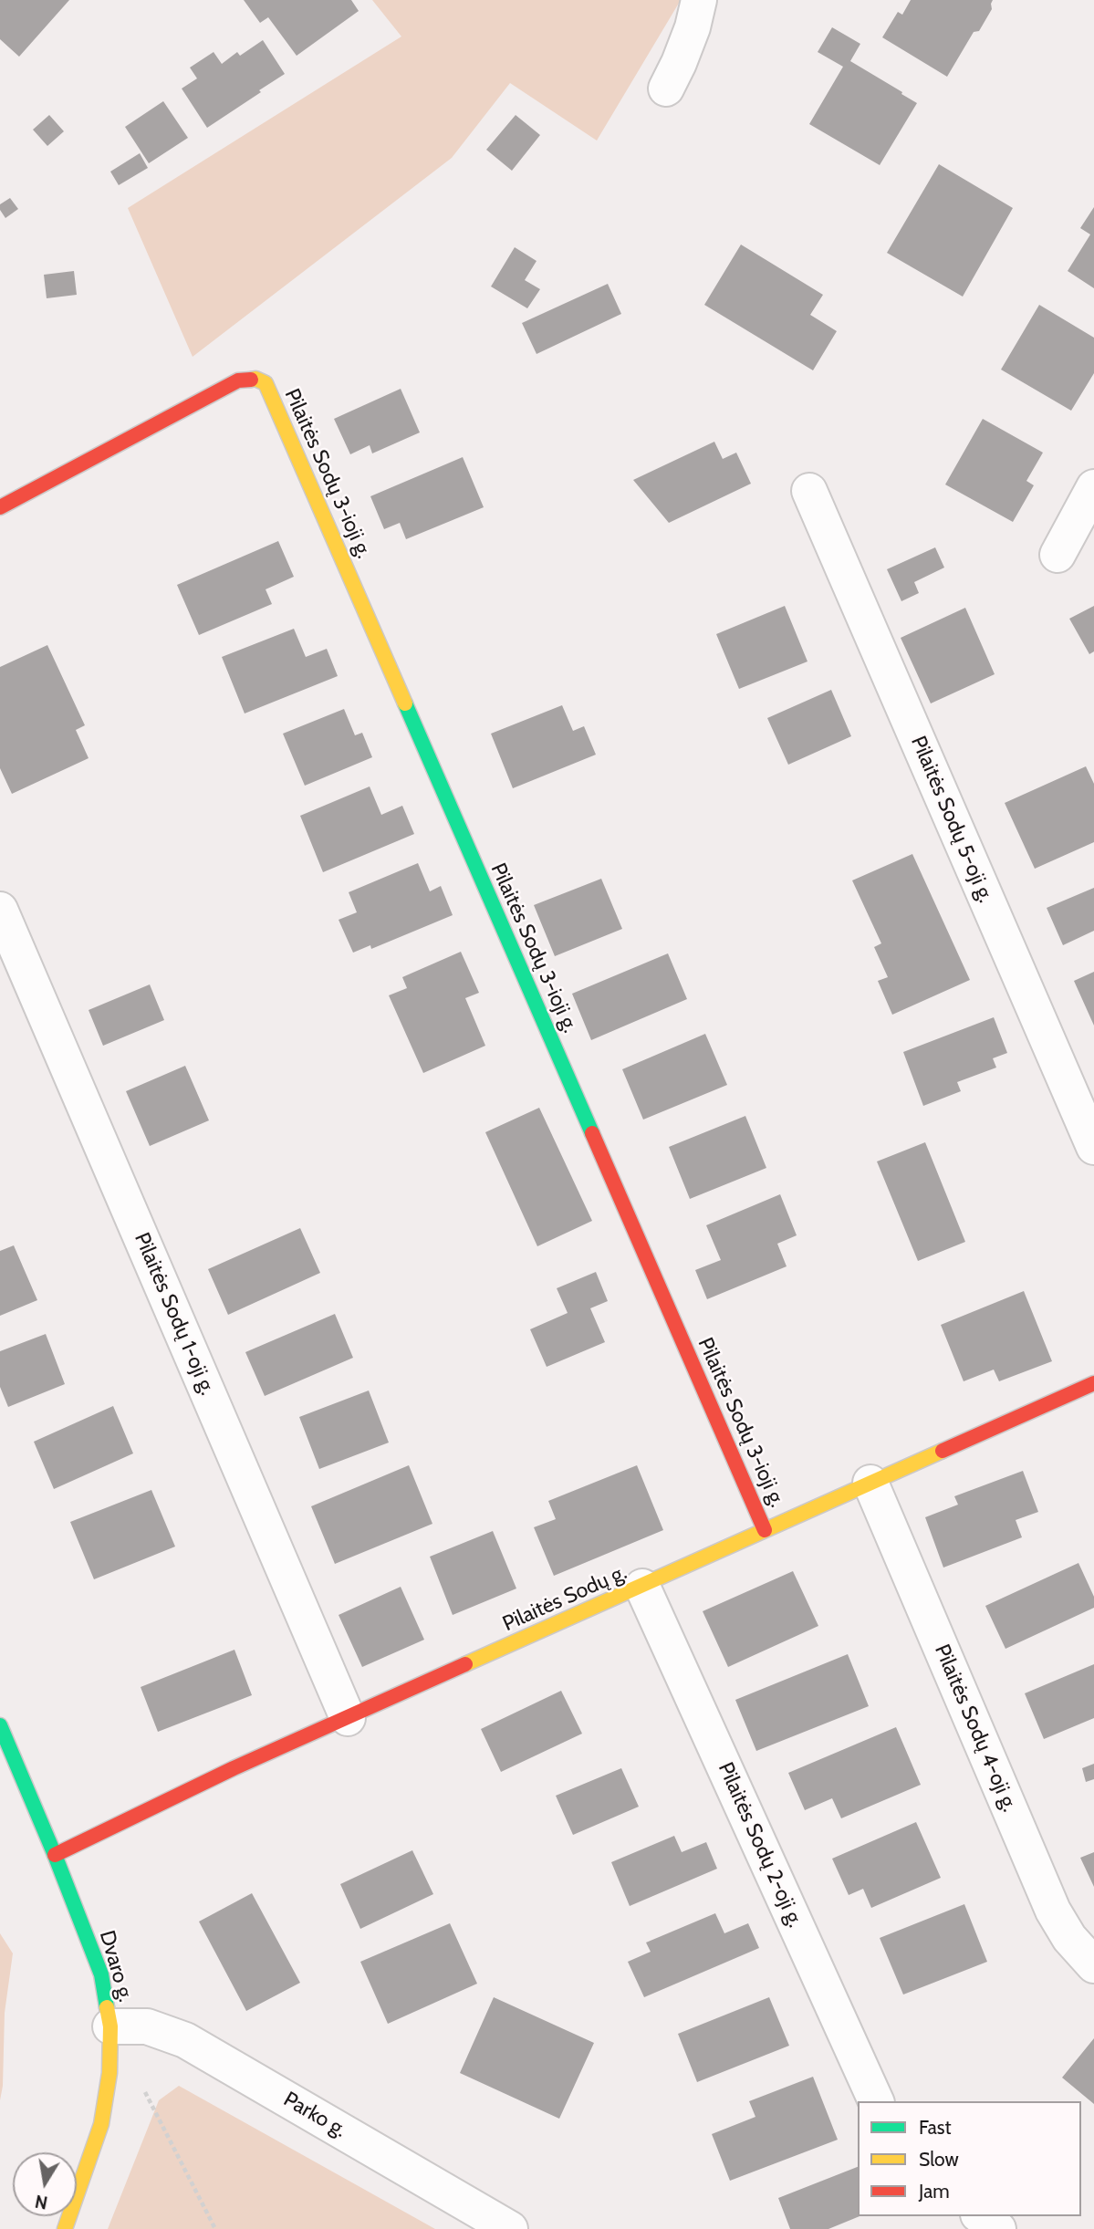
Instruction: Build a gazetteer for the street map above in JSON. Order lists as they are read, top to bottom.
{
  "streets": {
    "street": [
      "Pilaitės Sodų 3-ioji g.",
      "Pilaitės Sodų 5-oji g.",
      "Pilaitės Sodų 1-oji g.",
      "Pilaitės Sodų g.",
      "Pilaitės Sodų 4-oji g.",
      "Pilaitės Sodų 2-oji g.",
      "Dvaro g.",
      "Parko g."
    ]
  },
  "crossings": [
    ["Pilaitės Sodų 3-ioji g.", "Pilaitės Sodų g."],
    ["Pilaitės Sodų 1-oji g.", "Pilaitės Sodų g."],
    ["Pilaitės Sodų g.", "Pilaitės Sodų 4-oji g."],
    ["Pilaitės Sodų g.", "Pilaitės Sodų 2-oji g."],
    ["Pilaitės Sodų g.", "Dvaro g."],
    ["Dvaro g.", "Parko g."]
  ],
  "legend": ["Fast", "Slow", "Jam"],
  "north": "bottom"
}
